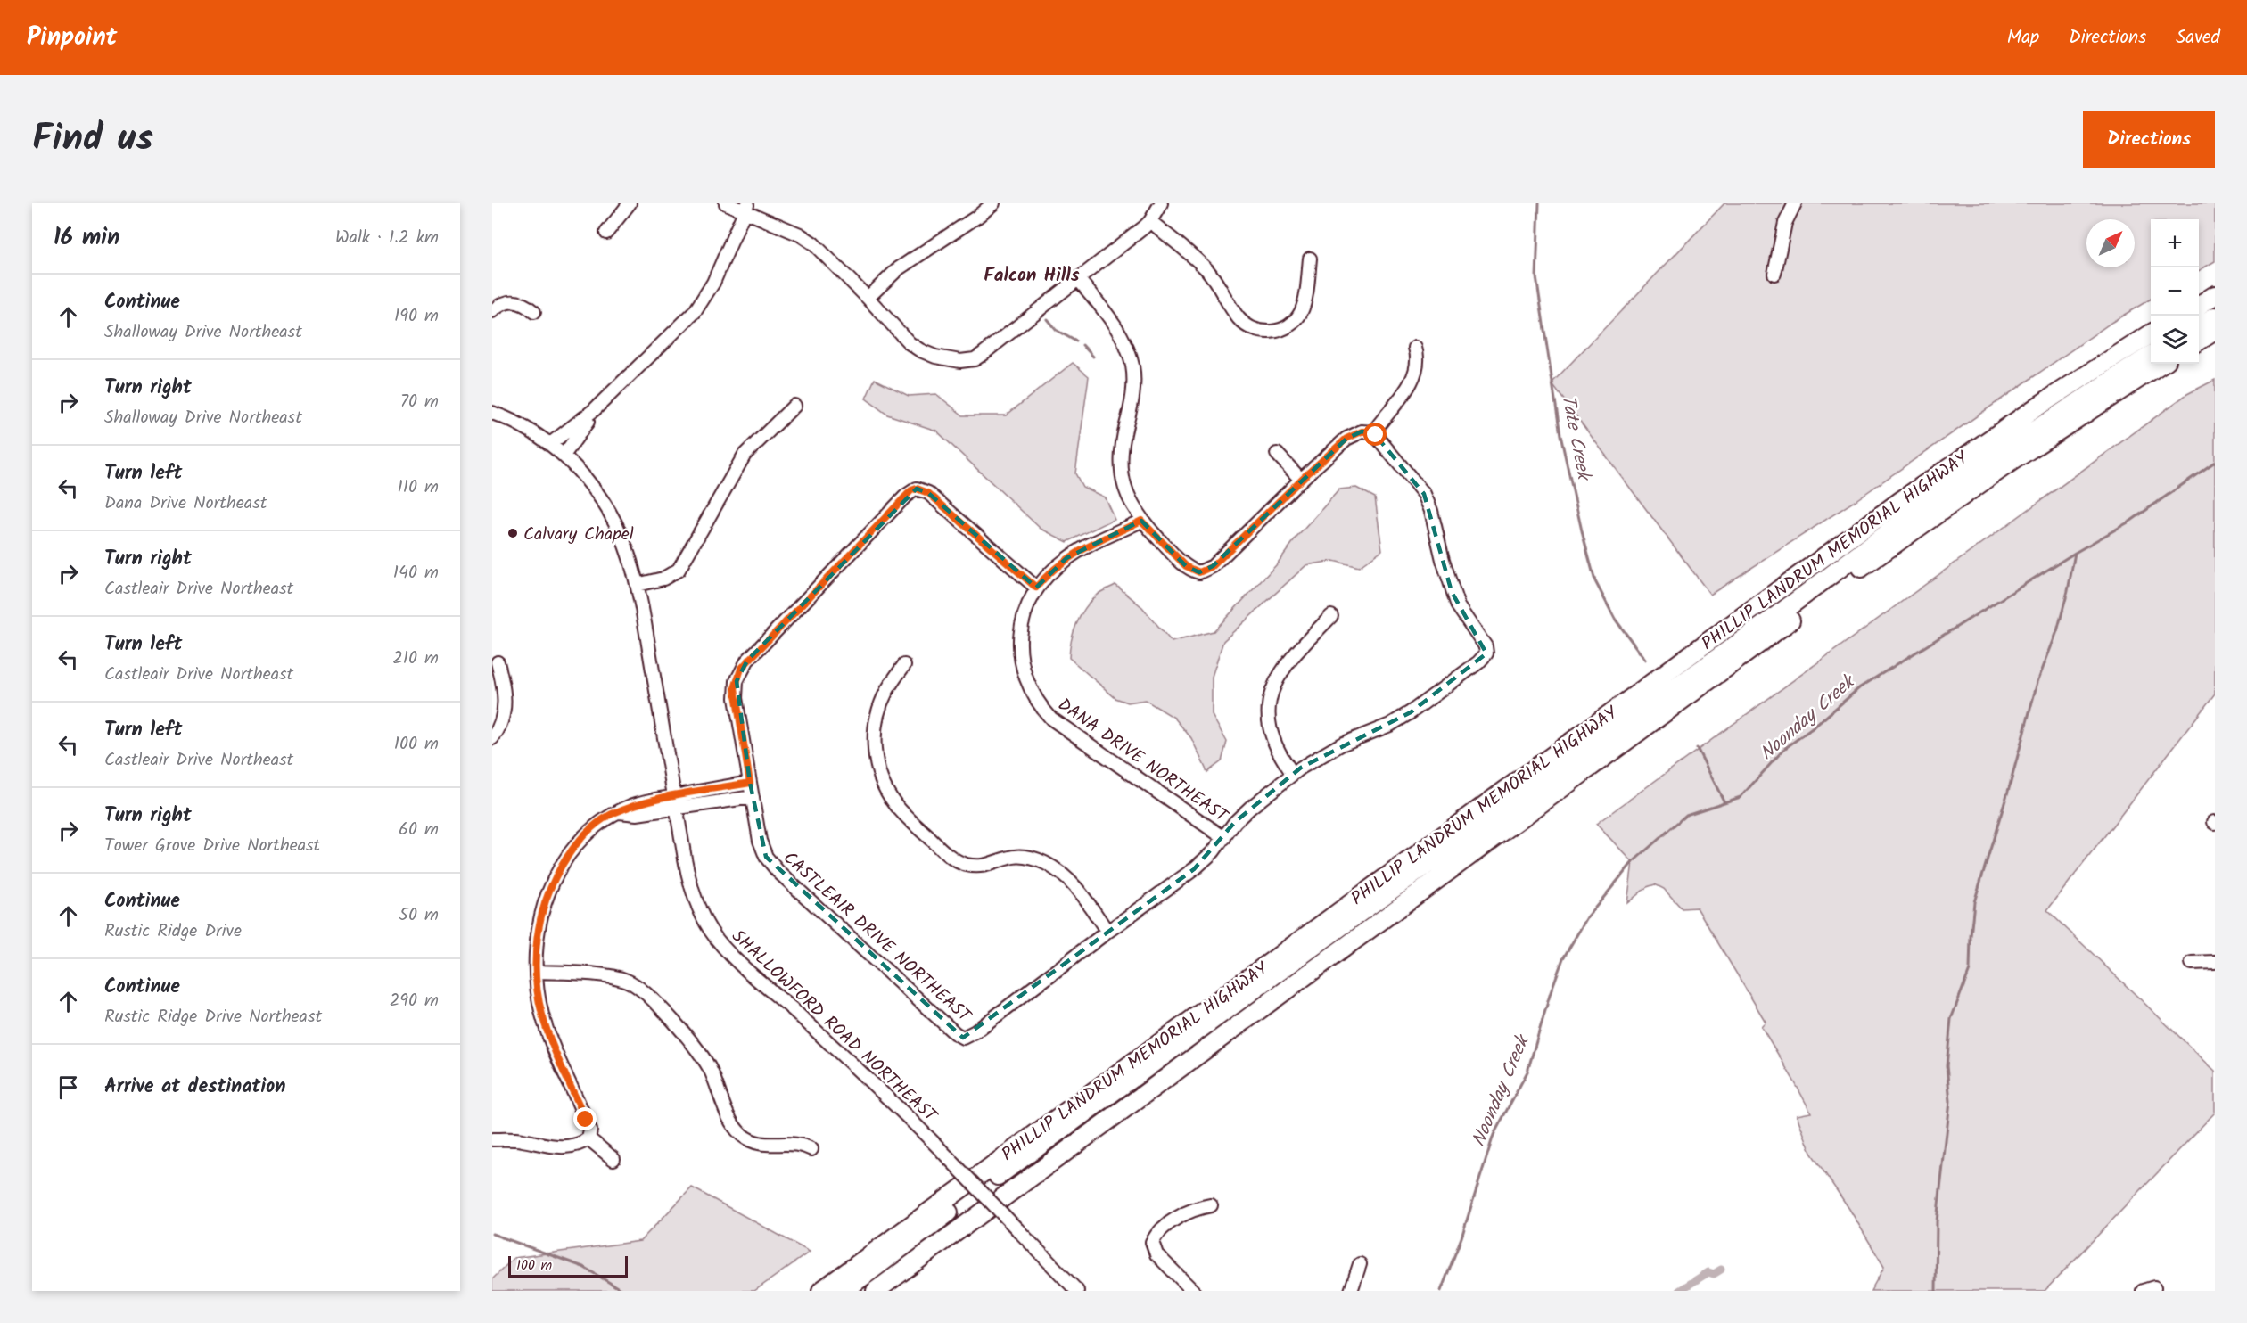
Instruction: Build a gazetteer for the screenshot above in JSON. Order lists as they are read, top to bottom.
{
  "streets": {
    "highway": ["PHILLIP LANDRUM MEMORIAL HIGHWAY"],
    "street": ["DANA DRIVE NORTHEAST", "CASTLEAIR DRIVE NORTHEAST", "SHALLOWFORD ROAD NORTHEAST"]
  },
  "crossings": [
    ["DANA DRIVE NORTHEAST", "CASTLEAIR DRIVE NORTHEAST"]
  ],
  "districts": ["Falcon Hills"],
  "water": ["Tate Creek", "Noonday Creek"],
  "places": ["Calvary Chapel"],
  "scale_bar": "100 m",
  "north": "top right",
  "page": {
    "header": "Pinpoint",
    "nav": ["Map", "Directions", "Saved"],
    "title": "Find us",
    "buttons": "Directions",
    "heading": ["16 min", "Walk · 1.2 km"],
    "map_buttons": ["+", "−"],
    "list": [
      ["Continue", "Shalloway Drive Northeast", "190 m"],
      ["Turn right", "Shalloway Drive Northeast", "70 m"],
      ["Turn left", "Dana Drive Northeast", "110 m"],
      ["Turn right", "Castleair Drive Northeast", "140 m"],
      ["Turn left", "Castleair Drive Northeast", "210 m"],
      ["Turn left", "Castleair Drive Northeast", "100 m"],
      ["Turn right", "Tower Grove Drive Northeast", "60 m"],
      ["Continue", "Rustic Ridge Drive", "50 m"],
      ["Continue", "Rustic Ridge Drive Northeast", "290 m"],
      "Arrive at destination"
    ],
    "scale": "100 m"
  }
}
